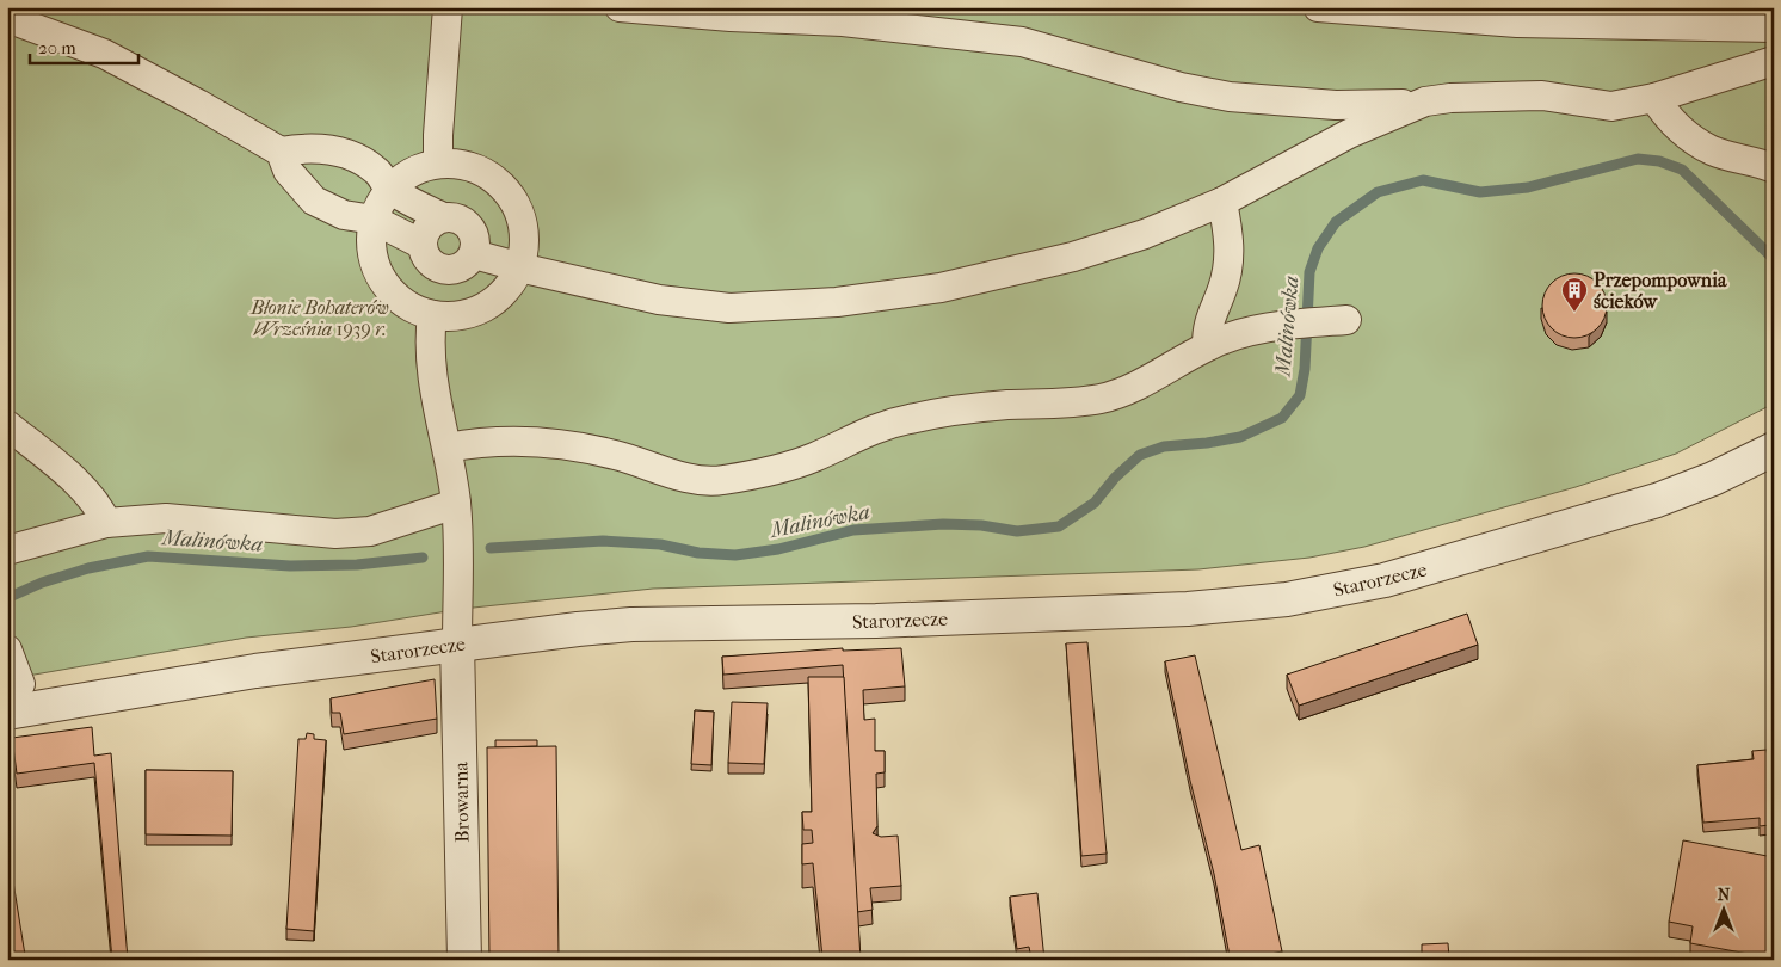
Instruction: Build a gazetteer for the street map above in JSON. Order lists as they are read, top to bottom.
{
  "streets": {
    "street": ["Starorzecze", "Browarna"]
  },
  "crossings": [
    ["Starorzecze", "Browarna"]
  ],
  "water": ["Malinówka"],
  "parks": ["Błonie Bohaterów Września 1939 r."],
  "places": {
    "building": ["Przepompownia ścieków"]
  },
  "scale_bar": "20 m",
  "north": "top"
}
